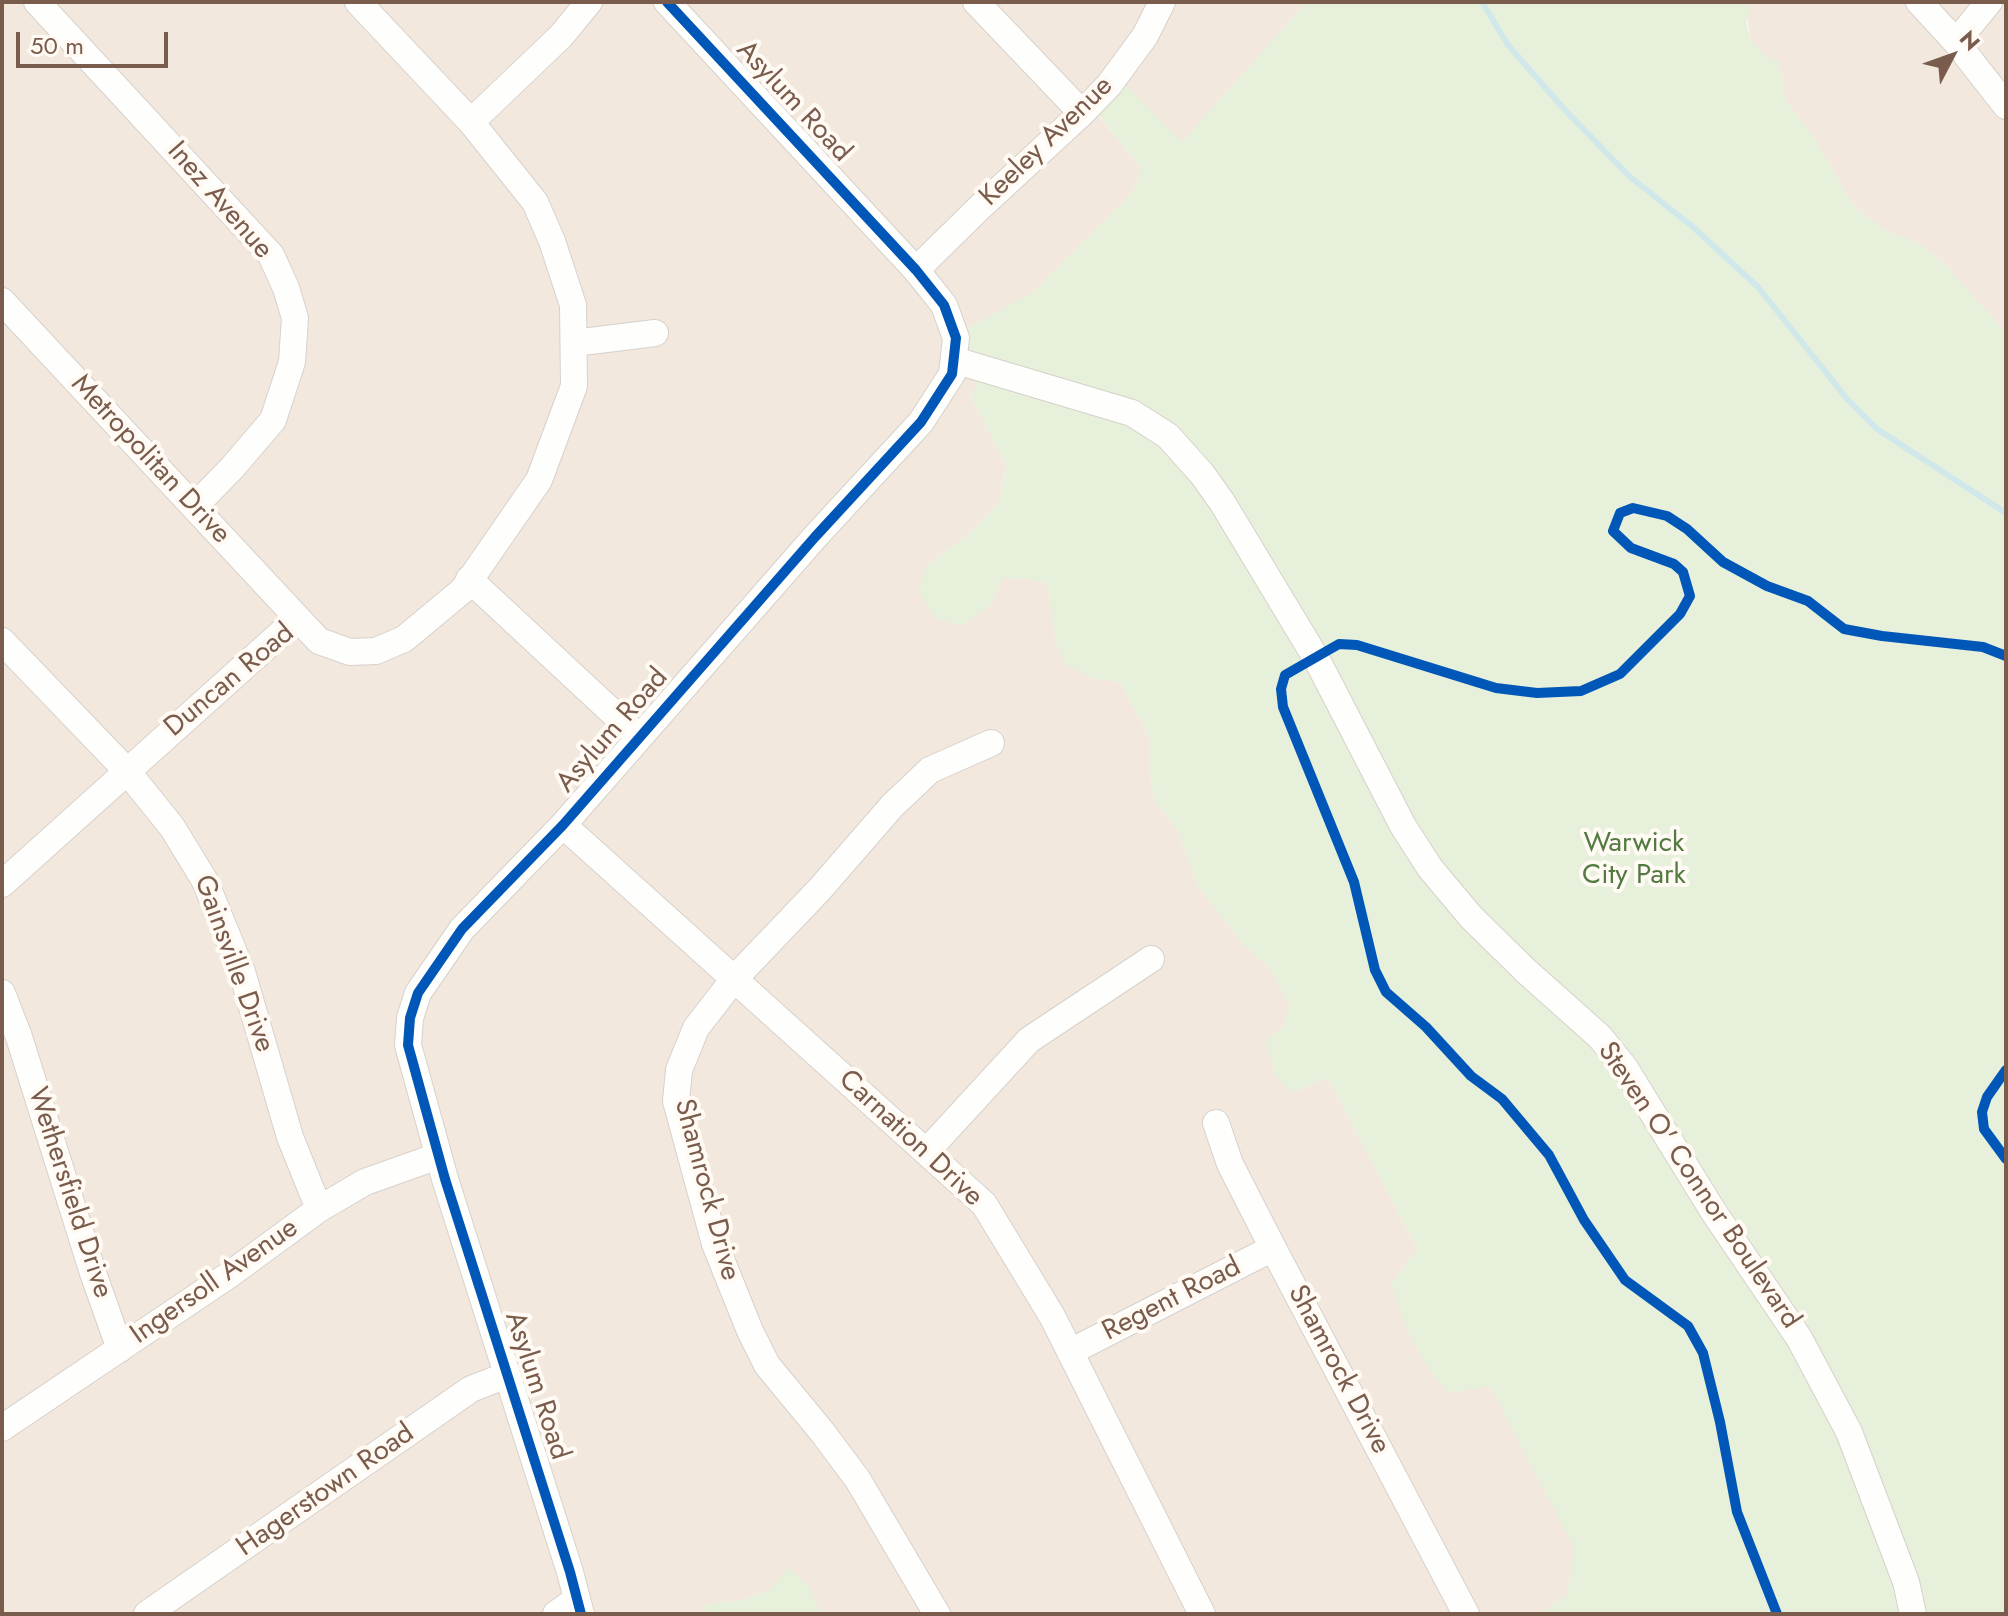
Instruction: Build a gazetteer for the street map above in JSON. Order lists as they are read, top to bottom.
{
  "streets": {
    "street": [
      "Asylum Road",
      "Keeley Avenue",
      "Inez Avenue",
      "Metropolitan Drive",
      "Duncan Road",
      "Gainsville Drive",
      "Carnation Drive",
      "Steven O' Connor Boulevard",
      "Shamrock Drive",
      "Wethersfield Drive",
      "Ingersoll Avenue",
      "Regent Road",
      "Hagerstown Road"
    ]
  },
  "crossings": [
    ["Asylum Road", "Keeley Avenue"],
    ["Asylum Road", "Carnation Drive"],
    ["Asylum Road", "Steven O' Connor Boulevard"],
    ["Asylum Road", "Ingersoll Avenue"],
    ["Asylum Road", "Hagerstown Road"],
    ["Inez Avenue", "Metropolitan Drive"],
    ["Metropolitan Drive", "Duncan Road"],
    ["Duncan Road", "Gainsville Drive"],
    ["Gainsville Drive", "Ingersoll Avenue"],
    ["Carnation Drive", "Shamrock Drive"],
    ["Carnation Drive", "Regent Road"],
    ["Shamrock Drive", "Regent Road"],
    ["Wethersfield Drive", "Ingersoll Avenue"]
  ],
  "parks": ["Warwick City Park"],
  "scale_bar": "50 m",
  "north": "top right"
}
